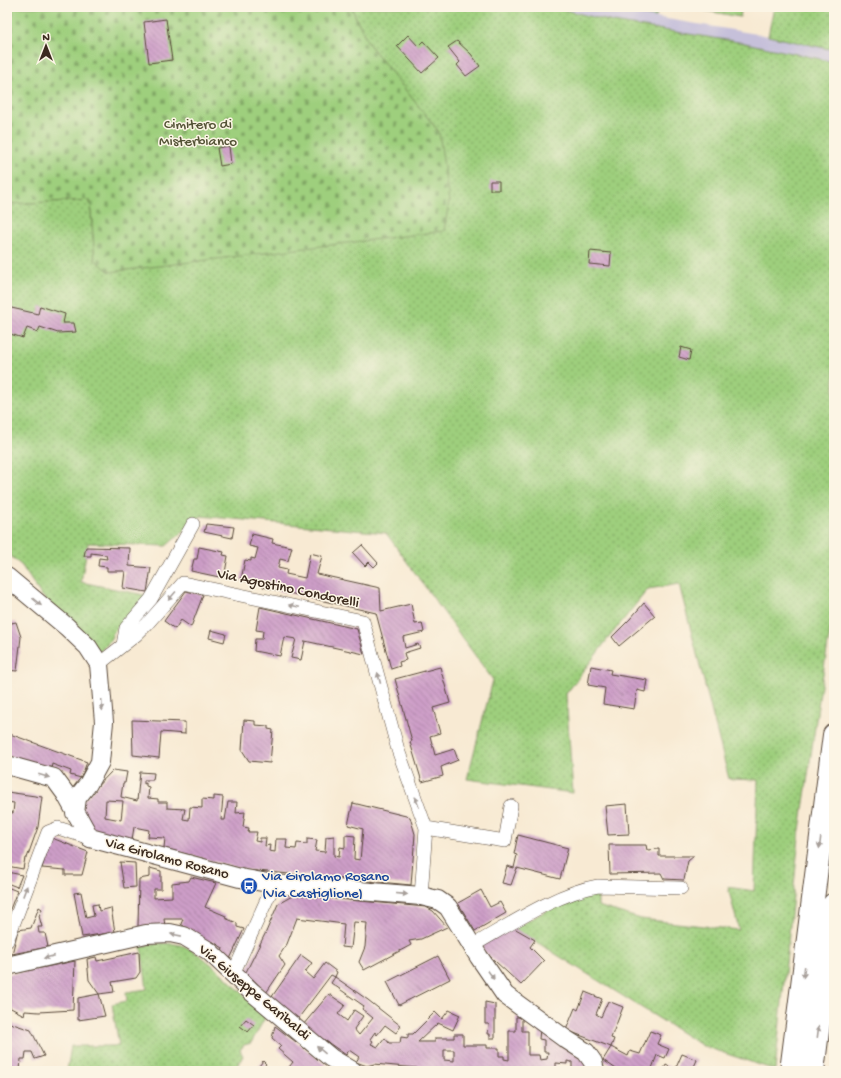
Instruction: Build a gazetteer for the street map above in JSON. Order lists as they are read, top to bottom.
{
  "streets": {
    "main road": ["Via Girolamo Rosano", "Via Giuseppe Garibaldi"],
    "street": ["Via Agostino Condorelli"]
  },
  "crossings": [
    ["Via Agostino Condorelli", "Via Girolamo Rosano"]
  ],
  "one_way": ["Via Giuseppe Garibaldi"],
  "parks": ["Cimitero di Misterbianco"],
  "places": {
    "bus stop": ["Via Girolamo Rosano (Via Castiglione)"]
  },
  "north": "top"
}
